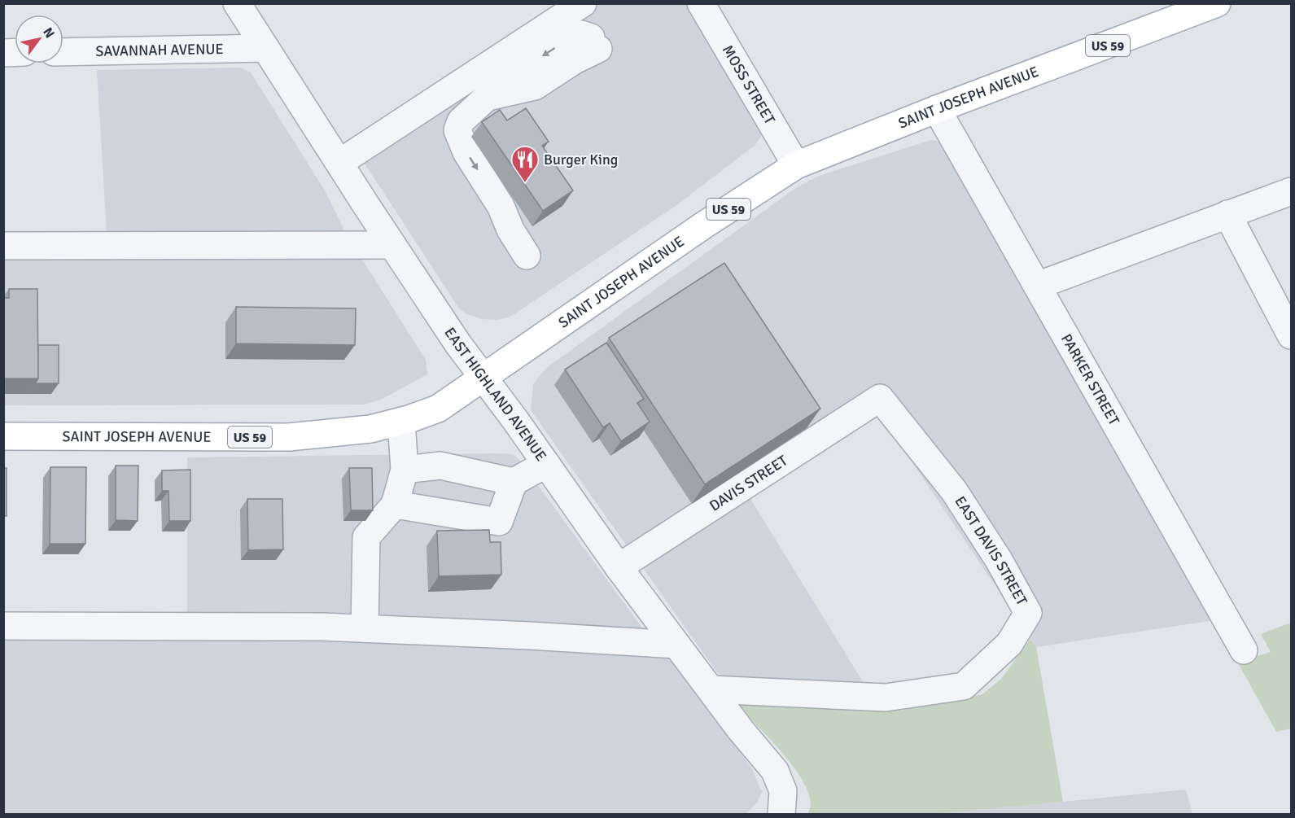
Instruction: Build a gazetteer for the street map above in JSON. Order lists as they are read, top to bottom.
{
  "streets": {
    "main road": ["US 59", "SAINT JOSEPH AVENUE"],
    "street": [
      "SAVANNAH AVENUE",
      "MOSS STREET",
      "PARKER STREET",
      "EAST HIGHLAND AVENUE",
      "DAVIS STREET",
      "EAST DAVIS STREET"
    ]
  },
  "crossings": [
    ["SAVANNAH AVENUE", "EAST HIGHLAND AVENUE"],
    ["MOSS STREET", "SAINT JOSEPH AVENUE"],
    ["SAINT JOSEPH AVENUE", "PARKER STREET"],
    ["SAINT JOSEPH AVENUE", "EAST HIGHLAND AVENUE"],
    ["EAST HIGHLAND AVENUE", "DAVIS STREET"],
    ["EAST HIGHLAND AVENUE", "EAST DAVIS STREET"],
    ["DAVIS STREET", "EAST DAVIS STREET"]
  ],
  "places": {
    "restaurant": ["Burger King"]
  },
  "north": "top right"
}
